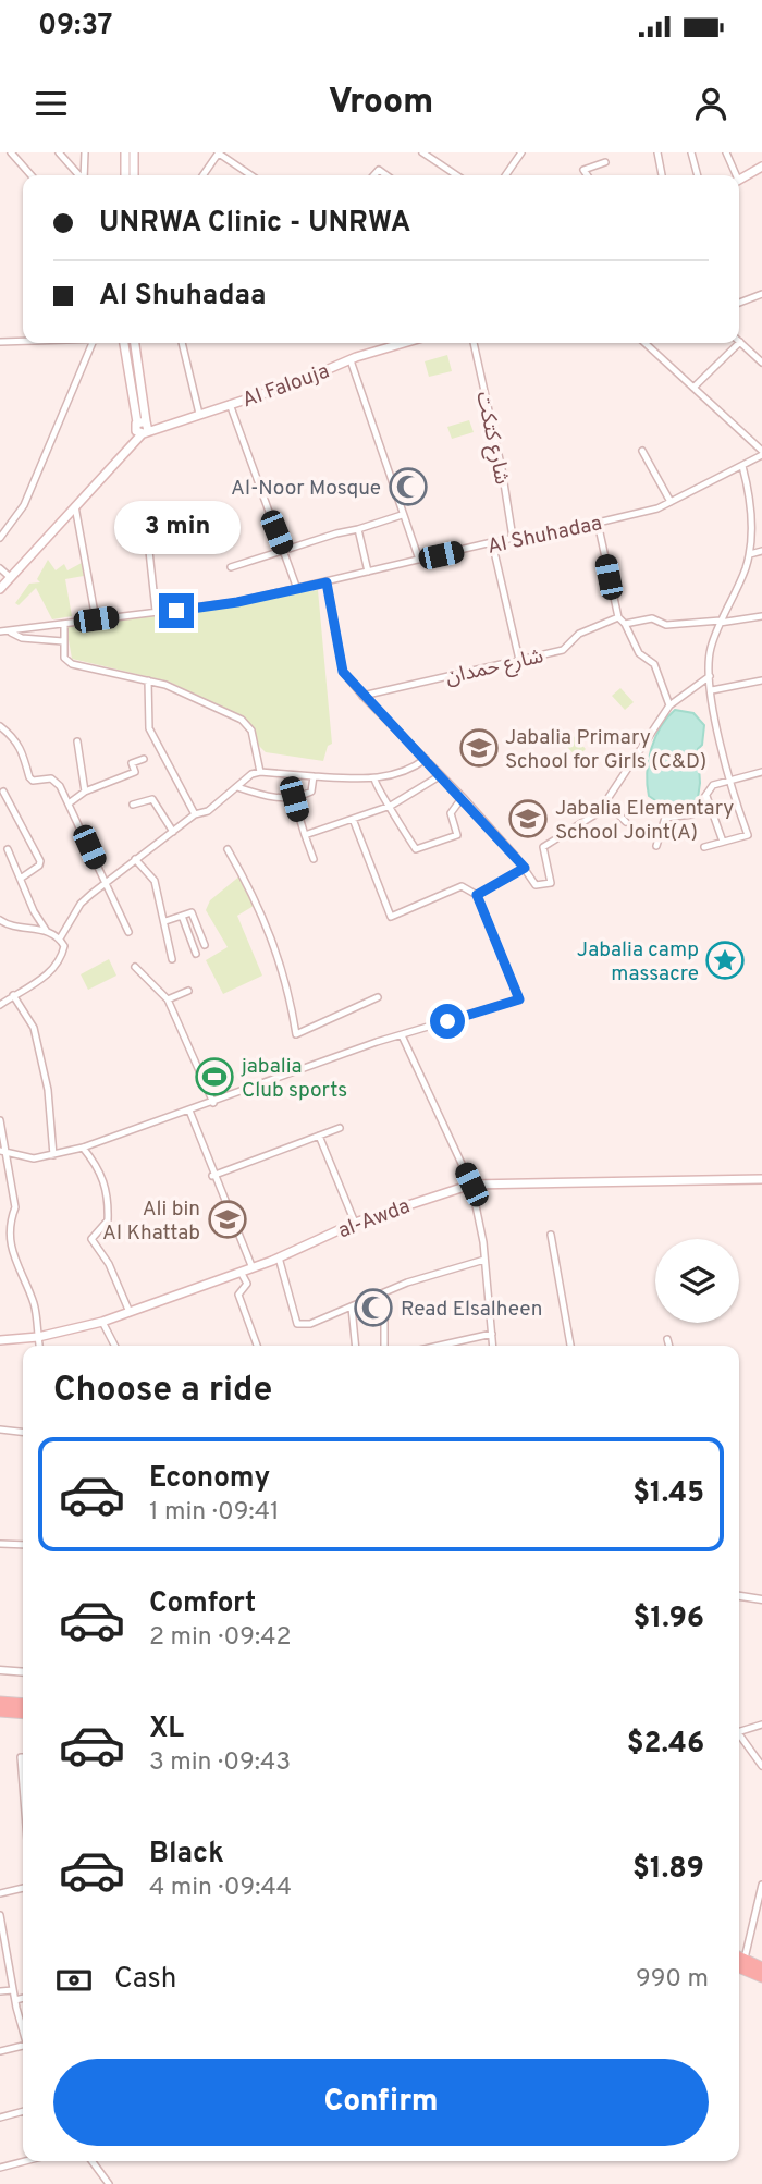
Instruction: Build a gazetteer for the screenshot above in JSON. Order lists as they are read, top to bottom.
{
  "streets": {
    "main road": ["Al Falouja", "al-Awda"],
    "street": ["شارع كتكت", "Al Shuhadaa", "شارع حمدان"]
  },
  "crossings": [
    ["شارع كتكت", "Al Shuhadaa"]
  ],
  "places": {
    "mosque": ["Al-Noor Mosque", "Read Elsalheen"],
    "school or university": ["Jabalia Primary School for Girls (C&D)", "Jabalia Elementary School Joint(A)", "Ali bin Al Khattab"],
    "place": ["Jabalia camp massacre"],
    "sports": ["jabalia Club sports"]
  },
  "page": {
    "status": "09:37",
    "header": "Vroom",
    "banner": ["UNRWA Clinic - UNRWA", "Al Shuhadaa"],
    "bubble": "3 min",
    "heading": "Choose a ride",
    "list": [
      {
        "name": "Economy",
        "note": "1 min · 09:41",
        "value": "$1.45"
      },
      {
        "name": "Comfort",
        "note": "2 min · 09:42",
        "value": "$1.96"
      },
      {
        "name": "XL",
        "note": "3 min · 09:43",
        "value": "$2.46"
      },
      {
        "name": "Black",
        "note": "4 min · 09:44",
        "value": "$1.89"
      }
    ],
    "pay": ["Cash", "990 m"],
    "buttons": "Confirm"
  }
}
